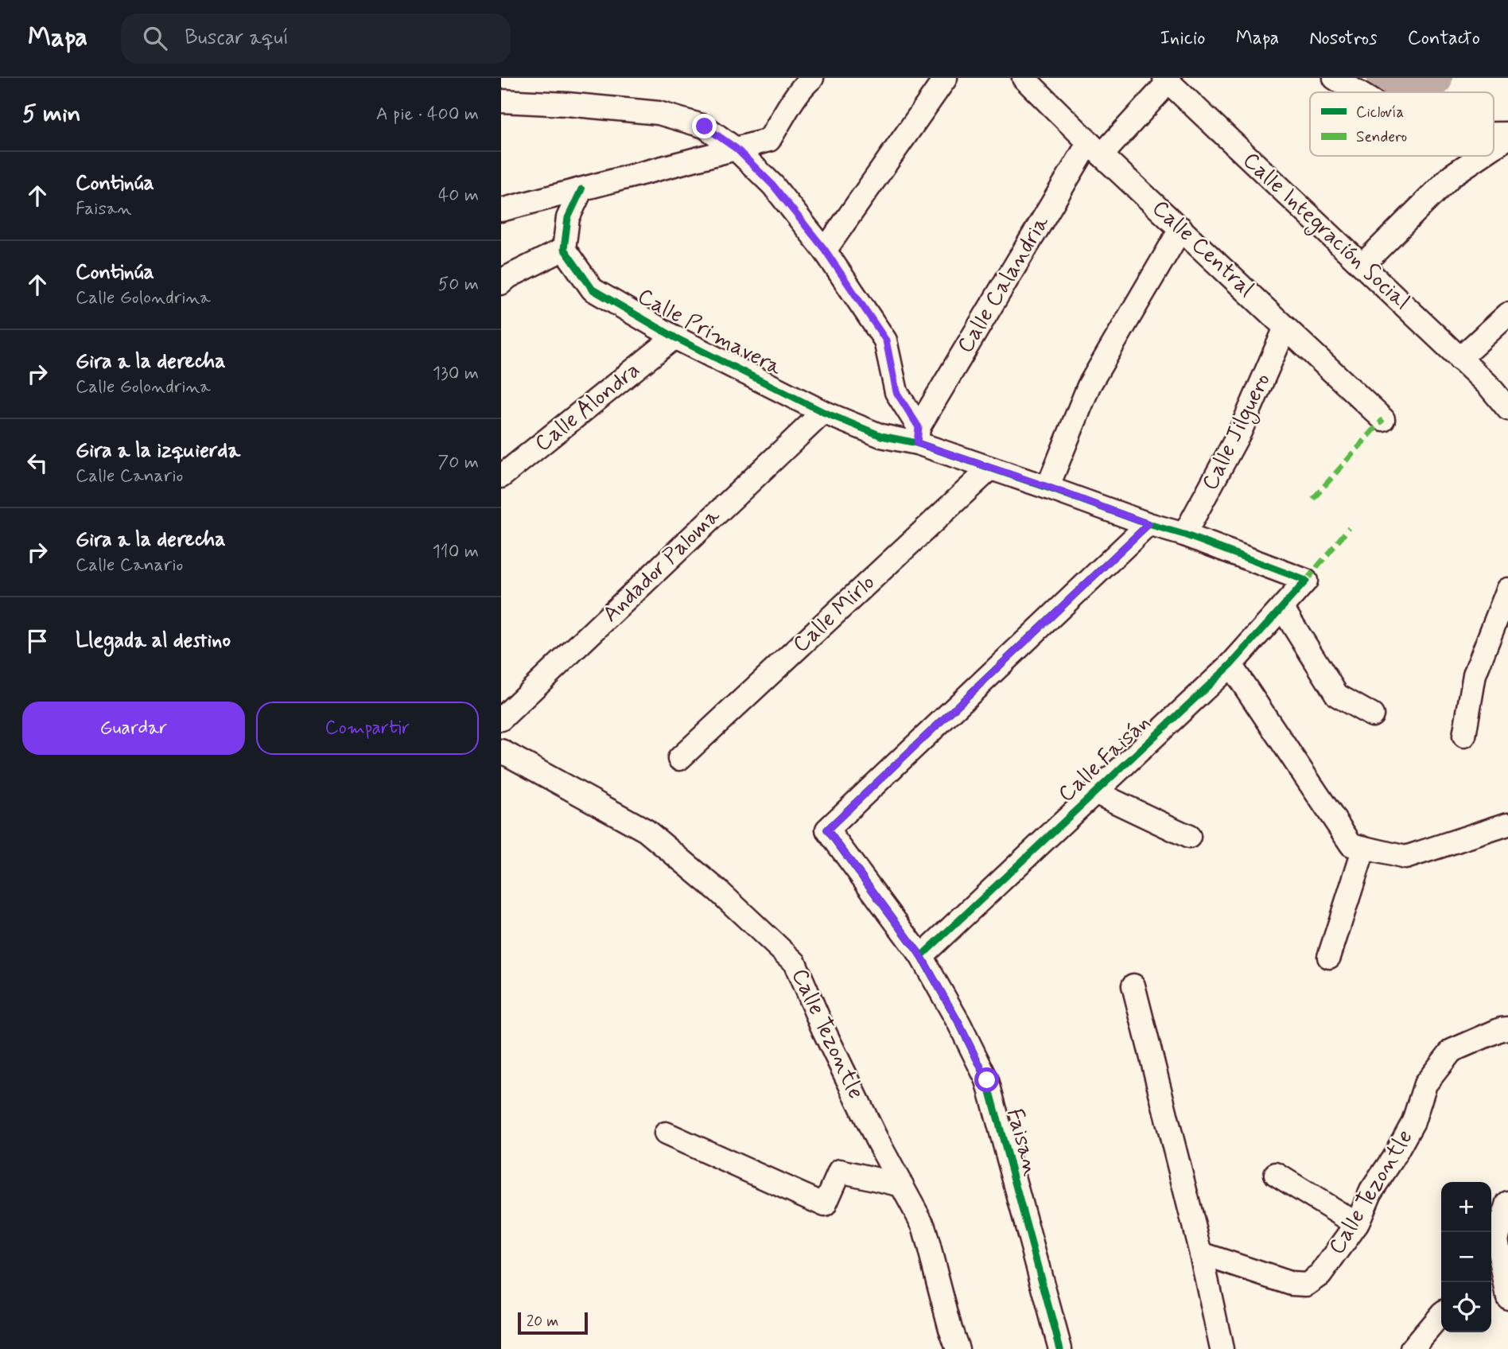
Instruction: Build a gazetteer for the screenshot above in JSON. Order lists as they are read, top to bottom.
{
  "streets": {
    "street": [
      "Calle Integración Social",
      "Calle Central",
      "Calle Calandria",
      "Calle Primavera",
      "Calle Alondra",
      "Calle Jilguero",
      "Andador Paloma",
      "Calle Mirlo",
      "Calle Faisán",
      "Calle Tezontle",
      "Faisan"
    ]
  },
  "crossings": [
    ["Calle Integración Social", "Calle Calandria"],
    ["Calle Central", "Calle Calandria"],
    ["Calle Central", "Calle Jilguero"],
    ["Calle Calandria", "Calle Primavera"],
    ["Calle Primavera", "Calle Alondra"],
    ["Calle Primavera", "Calle Jilguero"],
    ["Calle Primavera", "Andador Paloma"],
    ["Calle Primavera", "Calle Mirlo"],
    ["Calle Primavera", "Calle Faisán"],
    ["Calle Primavera", "Faisan"],
    ["Calle Faisán", "Faisan"]
  ],
  "legend": ["Ciclovía", "Sendero"],
  "scale_bar": "20 m",
  "page": {
    "header": "Mapa",
    "search": "Buscar aquí",
    "nav": [
      "Inicio",
      "Mapa",
      "Nosotros",
      "Contacto"
    ],
    "heading": ["5 min", "A pie · 400 m"],
    "list": [
      ["Continúa", "Faisan", "40 m"],
      ["Continúa", "Calle Golondrina", "50 m"],
      ["Gira a la derecha", "Calle Golondrina", "130 m"],
      ["Gira a la izquierda", "Calle Canario", "70 m"],
      ["Gira a la derecha", "Calle Canario", "110 m"],
      "Llegada al destino"
    ],
    "buttons": ["Guardar", "Compartir"],
    "map_buttons": ["+", "−"],
    "scale": "20 m"
  }
}
